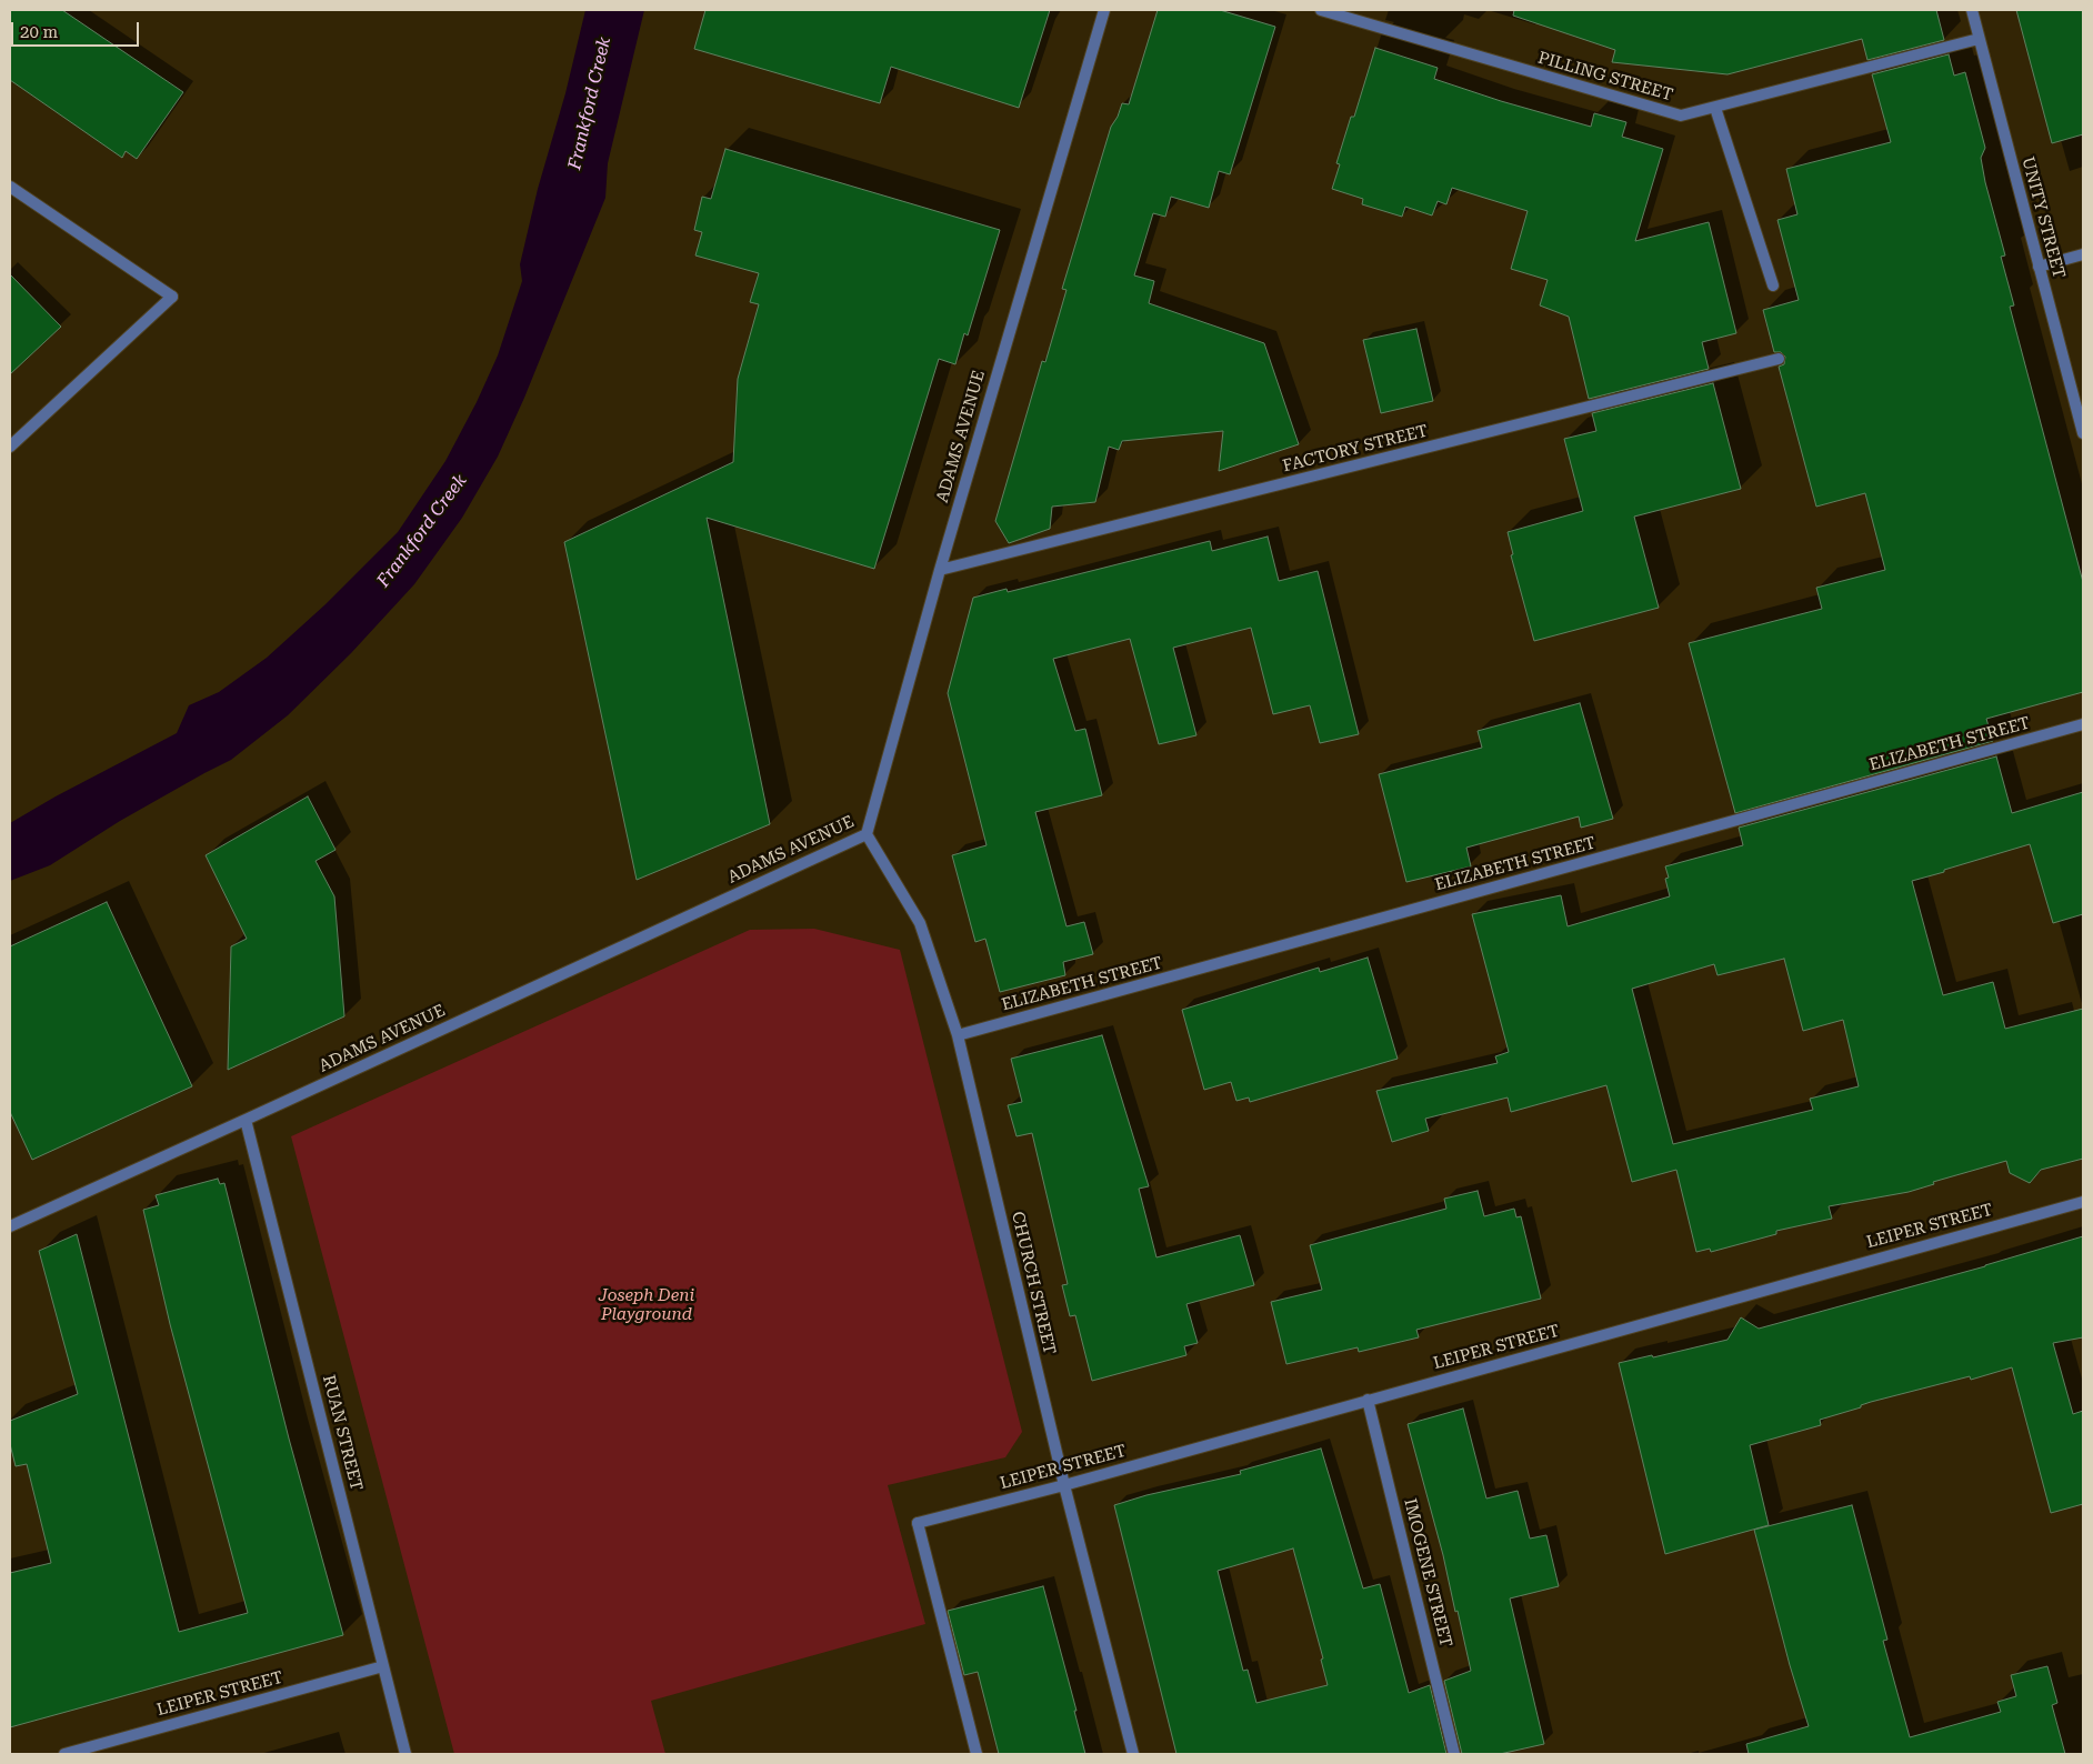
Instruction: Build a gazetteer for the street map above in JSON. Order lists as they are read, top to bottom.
{
  "streets": {
    "street": [
      "PILLING STREET",
      "UNITY STREET",
      "ADAMS AVENUE",
      "FACTORY STREET",
      "ELIZABETH STREET",
      "LEIPER STREET",
      "CHURCH STREET",
      "RUAN STREET",
      "IMOGENE STREET"
    ]
  },
  "crossings": [
    ["PILLING STREET", "UNITY STREET"],
    ["ADAMS AVENUE", "FACTORY STREET"],
    ["ADAMS AVENUE", "CHURCH STREET"],
    ["ADAMS AVENUE", "RUAN STREET"],
    ["ELIZABETH STREET", "CHURCH STREET"],
    ["LEIPER STREET", "CHURCH STREET"],
    ["LEIPER STREET", "RUAN STREET"],
    ["LEIPER STREET", "IMOGENE STREET"]
  ],
  "water": ["Frankford Creek"],
  "parks": ["Joseph Deni Playground"],
  "scale_bar": "20 m"
}
